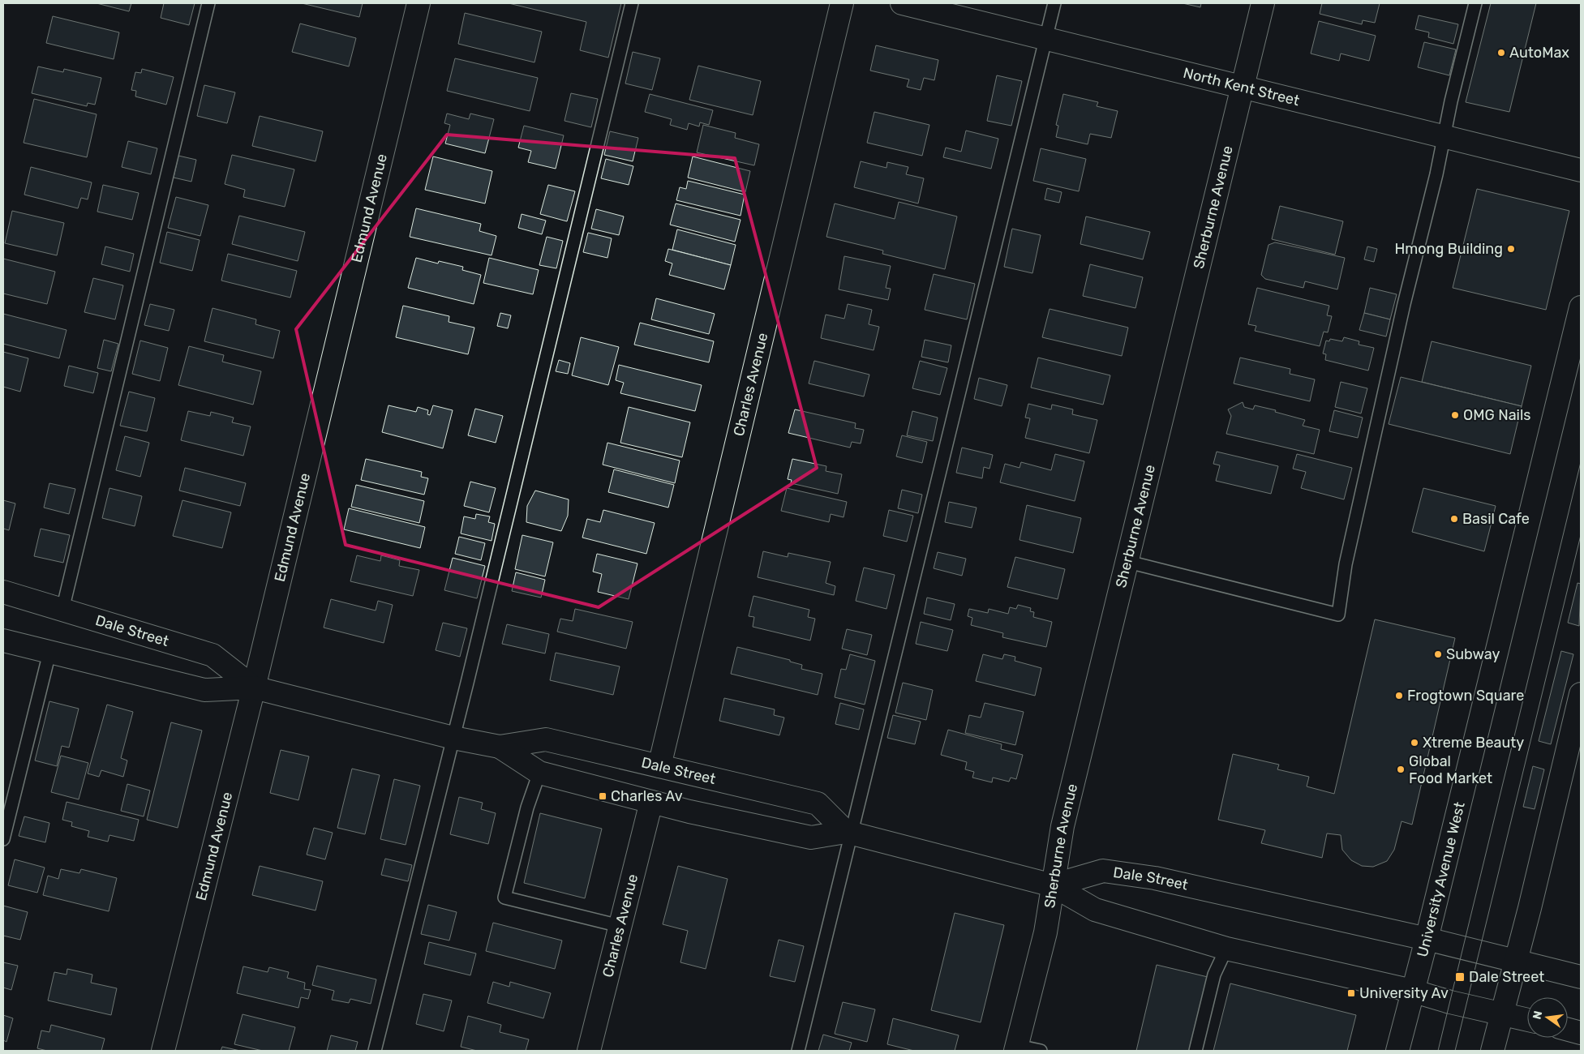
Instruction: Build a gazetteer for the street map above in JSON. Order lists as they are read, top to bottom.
{
  "streets": {
    "main road": [
      "North Kent Street",
      "Sherburne Avenue",
      "Edmund Avenue",
      "Charles Avenue",
      "Dale Street",
      "University Avenue West"
    ]
  },
  "crossings": [
    ["North Kent Street", "Sherburne Avenue"],
    ["Sherburne Avenue", "Dale Street"],
    ["Edmund Avenue", "Dale Street"],
    ["Charles Avenue", "Dale Street"],
    ["Dale Street", "University Avenue West"]
  ],
  "places": {
    "other": [
      "AutoMax",
      "Hmong Building",
      "OMG Nails",
      "Basil Cafe",
      "Subway",
      "Frogtown Square",
      "Xtreme Beauty",
      "Global Food Market"
    ],
    "transit": ["Charles Av", "Dale Street", "University Av"]
  },
  "north": "left"
}
